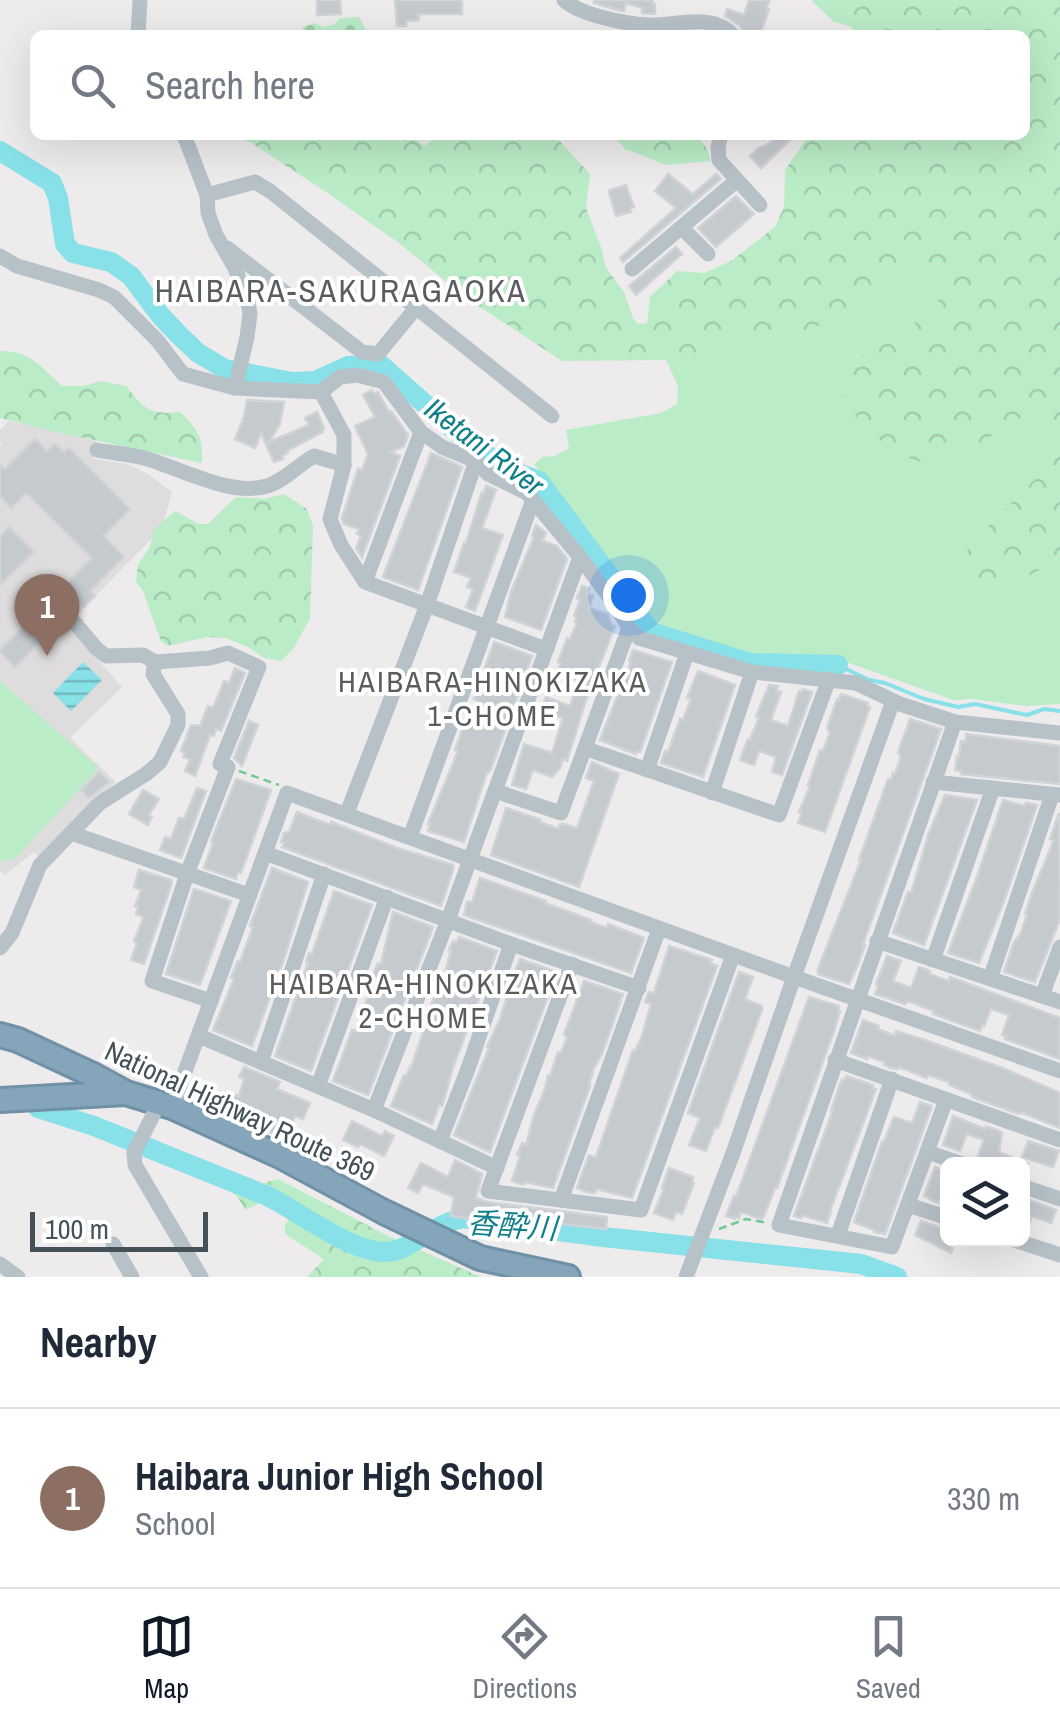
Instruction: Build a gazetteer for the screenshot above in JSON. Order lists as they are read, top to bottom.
{
  "streets": {
    "highway": ["National Highway Route 369"]
  },
  "districts": ["HAIBARA-SAKURAGAOKA", "HAIBARA-HINOKIZAKA 1-CHOME", "HAIBARA-HINOKIZAKA 2-CHOME"],
  "water": ["Iketani River", "香酔川"],
  "scale_bar": "100 m",
  "page": {
    "search": "Search here",
    "pins": "1",
    "scale": "100 m",
    "heading": "Nearby",
    "list": [
      {
        "mark": "1",
        "name": "Haibara Junior High School",
        "note": "School",
        "value": "330 m"
      }
    ],
    "nav": ["Map", "Directions", "Saved"]
  }
}
